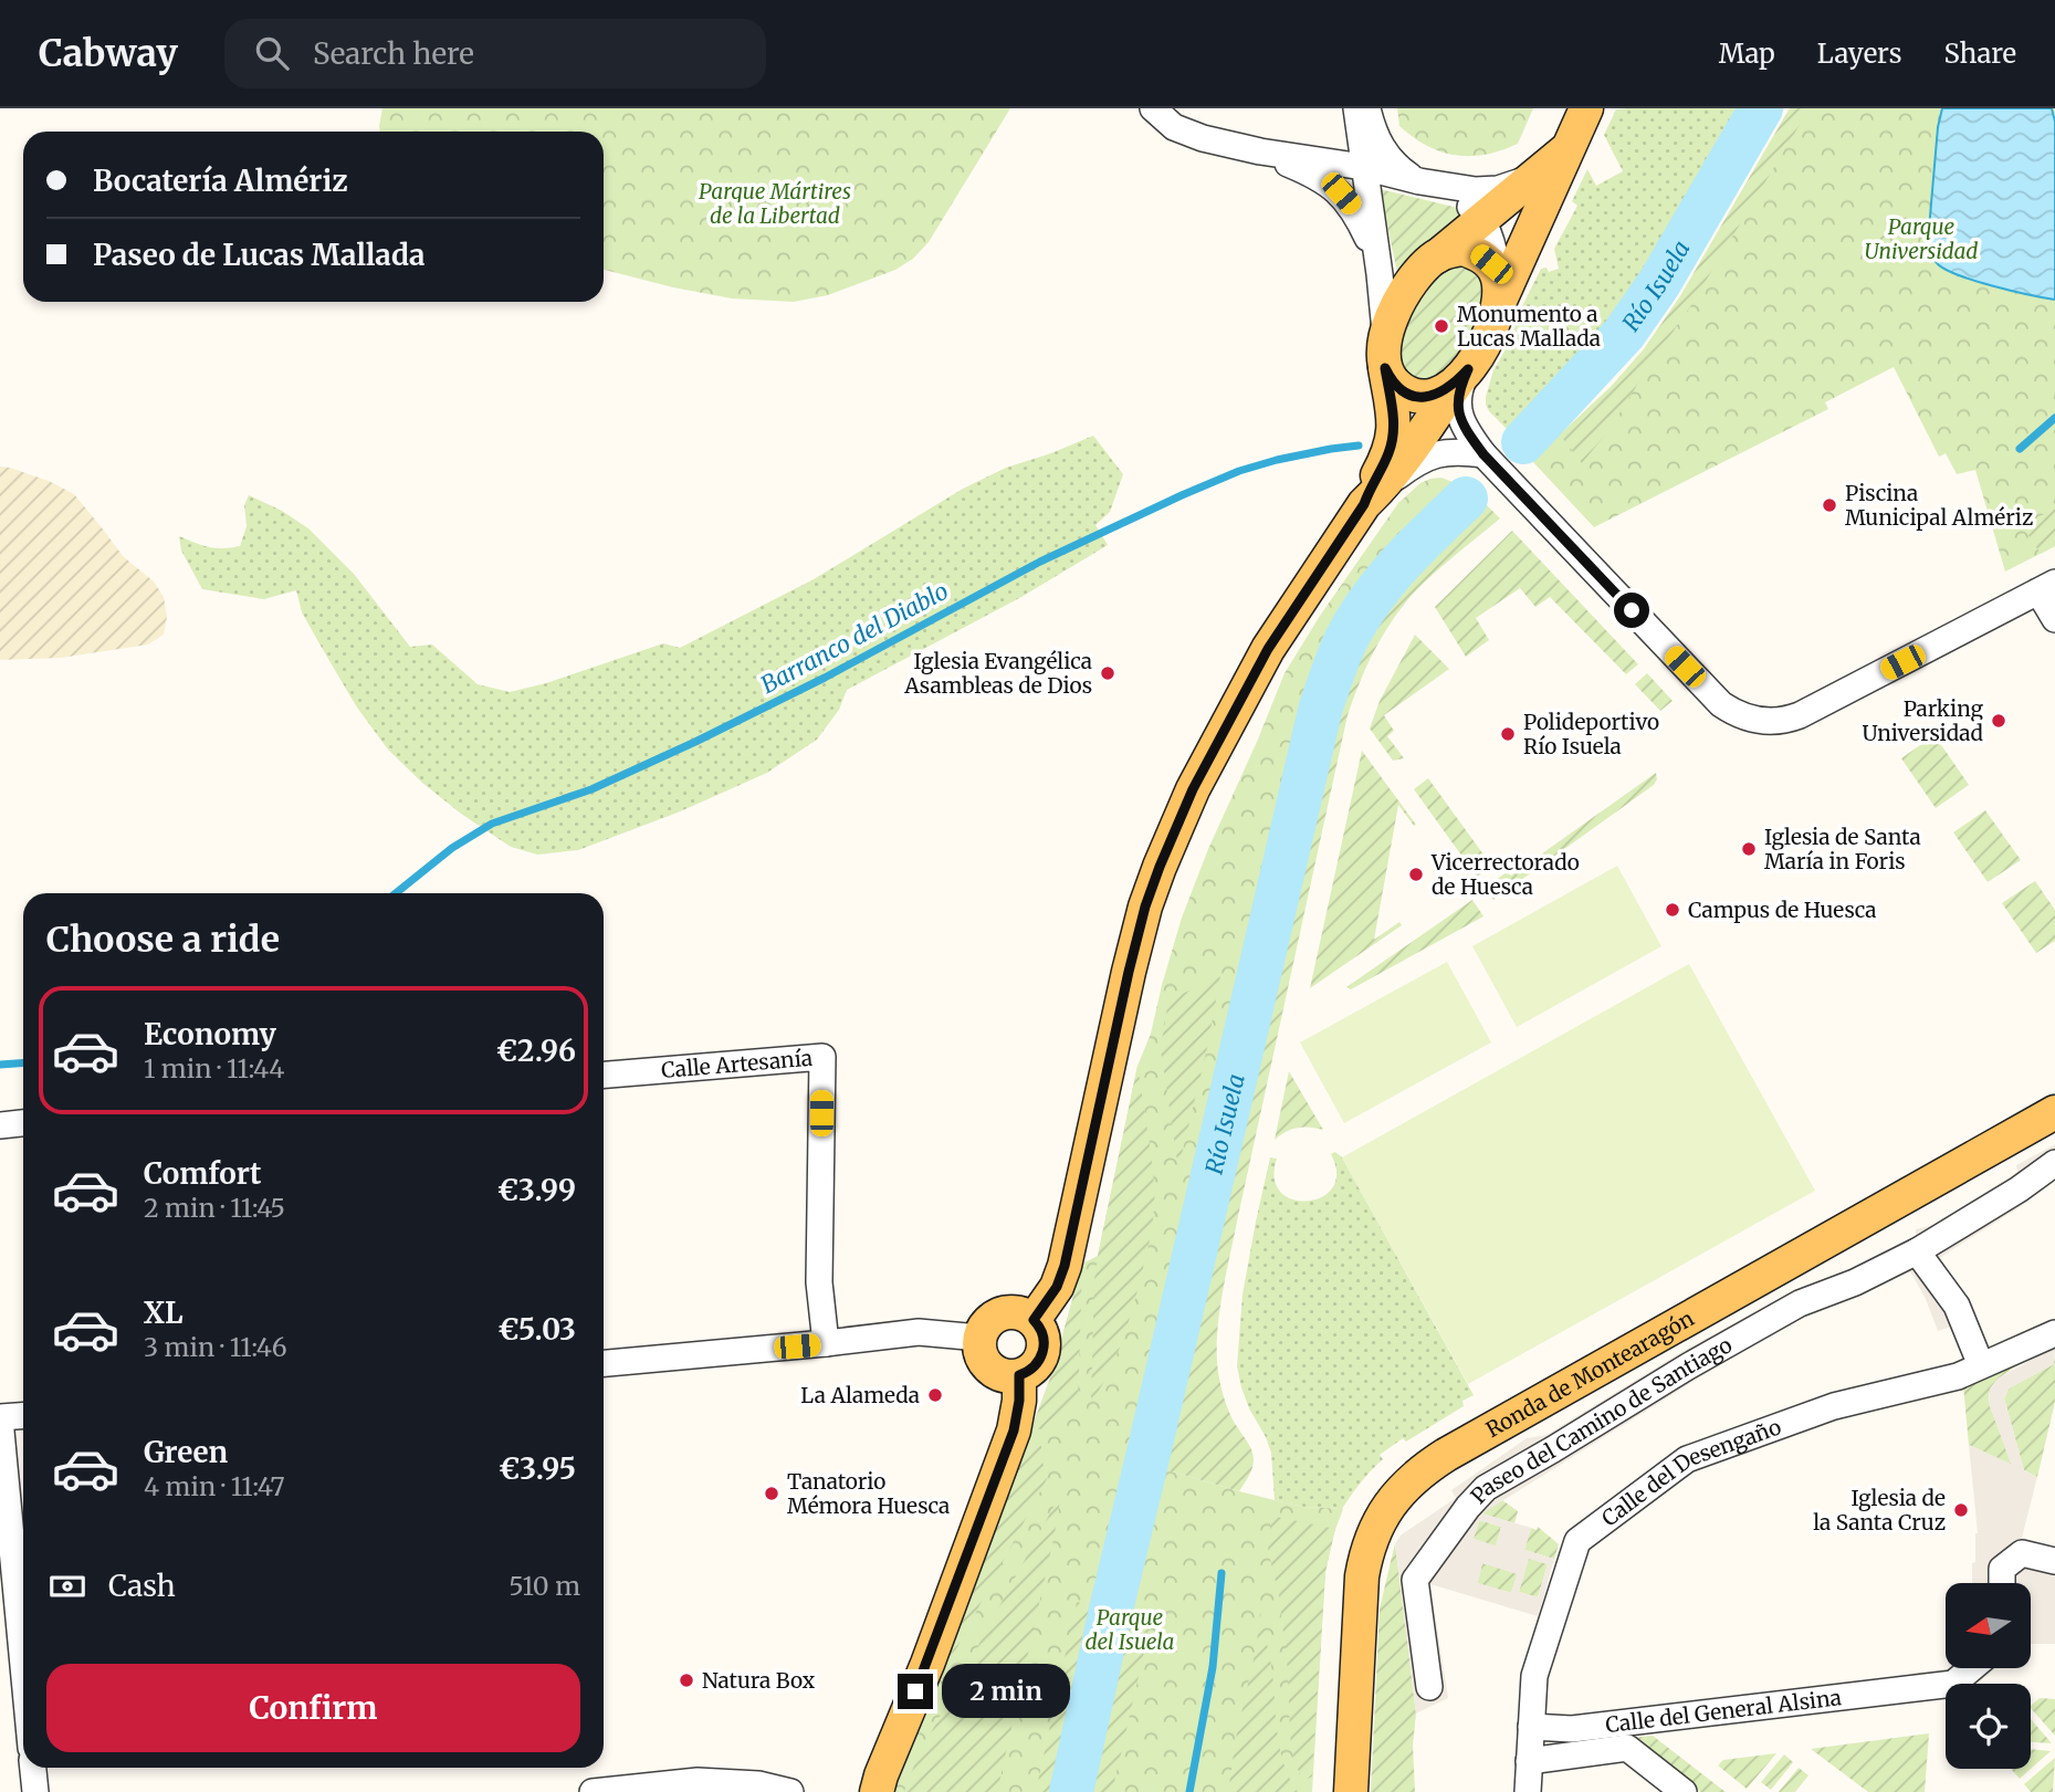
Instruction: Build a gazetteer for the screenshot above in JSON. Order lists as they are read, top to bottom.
{
  "streets": {
    "main road": ["Ronda de Montearagón"],
    "street": [
      "Calle Artesanía",
      "Paseo del Camino de Santiago",
      "Calle del Desengaño",
      "Calle del General Alsina"
    ]
  },
  "crossings": [
    ["Calle del Desengaño", "Calle del General Alsina"]
  ],
  "water": ["Río Isuela", "Barranco del Diablo"],
  "parks": ["Parque Mártires de la Libertad", "Parque Universidad", "Parque del Isuela"],
  "places": [
    "Monumento a Lucas Mallada",
    "Piscina Municipal Almériz",
    "Iglesia Evangélica Asambleas de Dios",
    "Parking Universidad",
    "Polideportivo Río Isuela",
    "Iglesia de Santa María in Foris",
    "Vicerrectorado de Huesca",
    "Campus de Huesca",
    "La Alameda",
    "Tanatorio Mémora Huesca",
    "Iglesia de la Santa Cruz",
    "Natura Box"
  ],
  "north": "left",
  "page": {
    "header": "Cabway",
    "search": "Search here",
    "nav": ["Map", "Layers", "Share"],
    "banner": ["Bocatería Almériz", "Paseo de Lucas Mallada"],
    "heading": "Choose a ride",
    "list": [
      {
        "name": "Economy",
        "note": "1 min · 11:44",
        "value": "€2.96"
      },
      {
        "name": "Comfort",
        "note": "2 min · 11:45",
        "value": "€3.99"
      },
      {
        "name": "XL",
        "note": "3 min · 11:46",
        "value": "€5.03"
      },
      {
        "name": "Green",
        "note": "4 min · 11:47",
        "value": "€3.95"
      }
    ],
    "pay": ["Cash", "510 m"],
    "buttons": "Confirm",
    "bubble": "2 min"
  }
}
